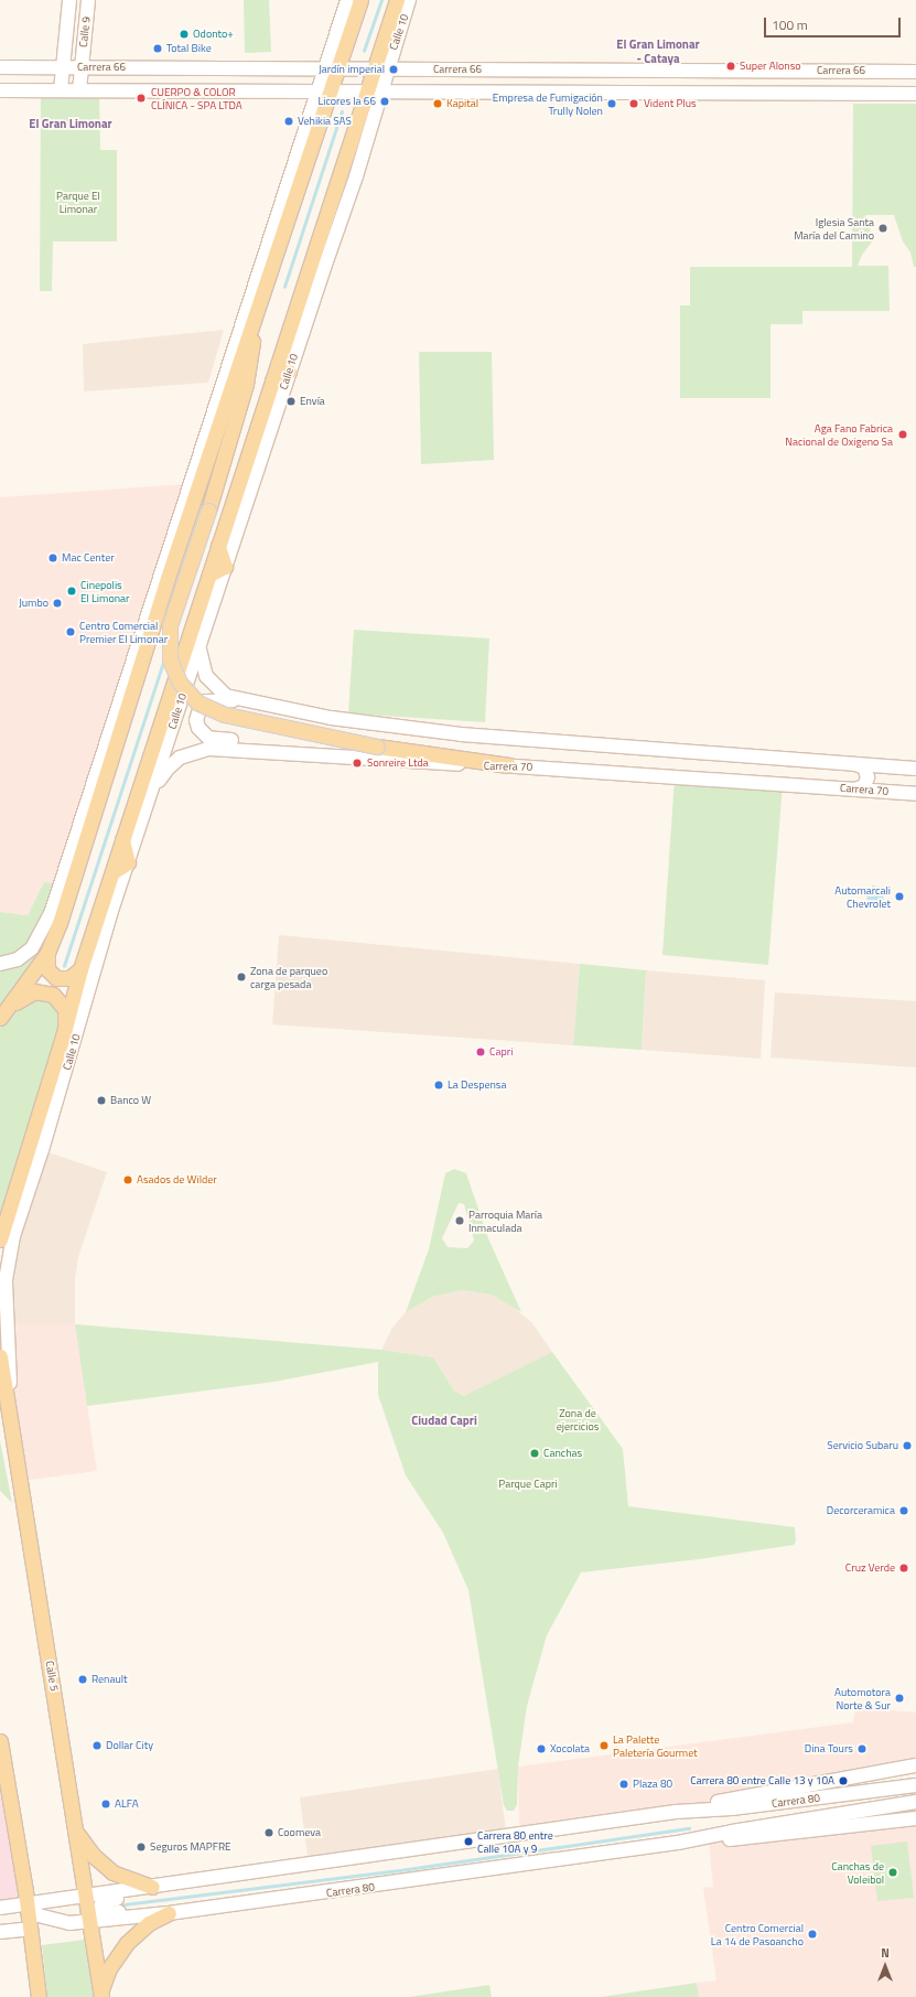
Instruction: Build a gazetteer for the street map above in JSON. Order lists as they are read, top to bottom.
{
  "streets": {
    "main road": [
      "Calle 9",
      "Calle 10",
      "Carrera 66",
      "Carrera 70",
      "Calle 5",
      "Carrera 80"
    ]
  },
  "crossings": [
    ["Calle 9", "Carrera 66"],
    ["Calle 10", "Carrera 66"],
    ["Calle 10", "Carrera 70"],
    ["Calle 10", "Calle 5"],
    ["Calle 5", "Carrera 80"]
  ],
  "districts": ["El Gran Limonar - Cataya", "El Gran Limonar", "Ciudad Capri"],
  "parks": ["Parque El Limonar", "Zona de ejercicios", "Parque Capri"],
  "places": [
    "Odonto+",
    "Total Bike",
    "Super Alonso",
    "Jardín imperial",
    "CUERPO & COLOR CLÍNICA - SPA LTDA",
    "Licores la 66",
    "Kapital",
    "Empresa de Fumigación Trully Nolen",
    "Vident Plus",
    "Vehikia SAS",
    "Iglesia Santa María del Camino",
    "Envía",
    "Aga Fano Fabrica Nacional de Oxigeno Sa",
    "Mac Center",
    "Cinepolis El Limonar",
    "Jumbo",
    "Centro Comercial Premier El Limonar",
    "Sonreire Ltda",
    "Automarcali Chevrolet",
    "Zona de parqueo carga pesada",
    "Capri",
    "La Despensa",
    "Banco W",
    "Asados de Wilder",
    "Parroquia María Inmaculada",
    "Servicio Subaru",
    "Canchas",
    "Decorceramica",
    "Cruz Verde",
    "Renault",
    "Automotora Norte & Sur",
    "Dollar City",
    "La Palette Paletería Gourmet",
    "Xocolata",
    "Dina Tours",
    "Carrera 80 entre Calle 13 y 10A",
    "Plaza 80",
    "ALFA",
    "Coomeva",
    "Carrera 80 entre Calle 10A y 9",
    "Seguros MAPFRE",
    "Canchas de Voleibol",
    "Centro Comercial La 14 de Pasoancho"
  ],
  "scale_bar": "100 m",
  "north": "top"
}
